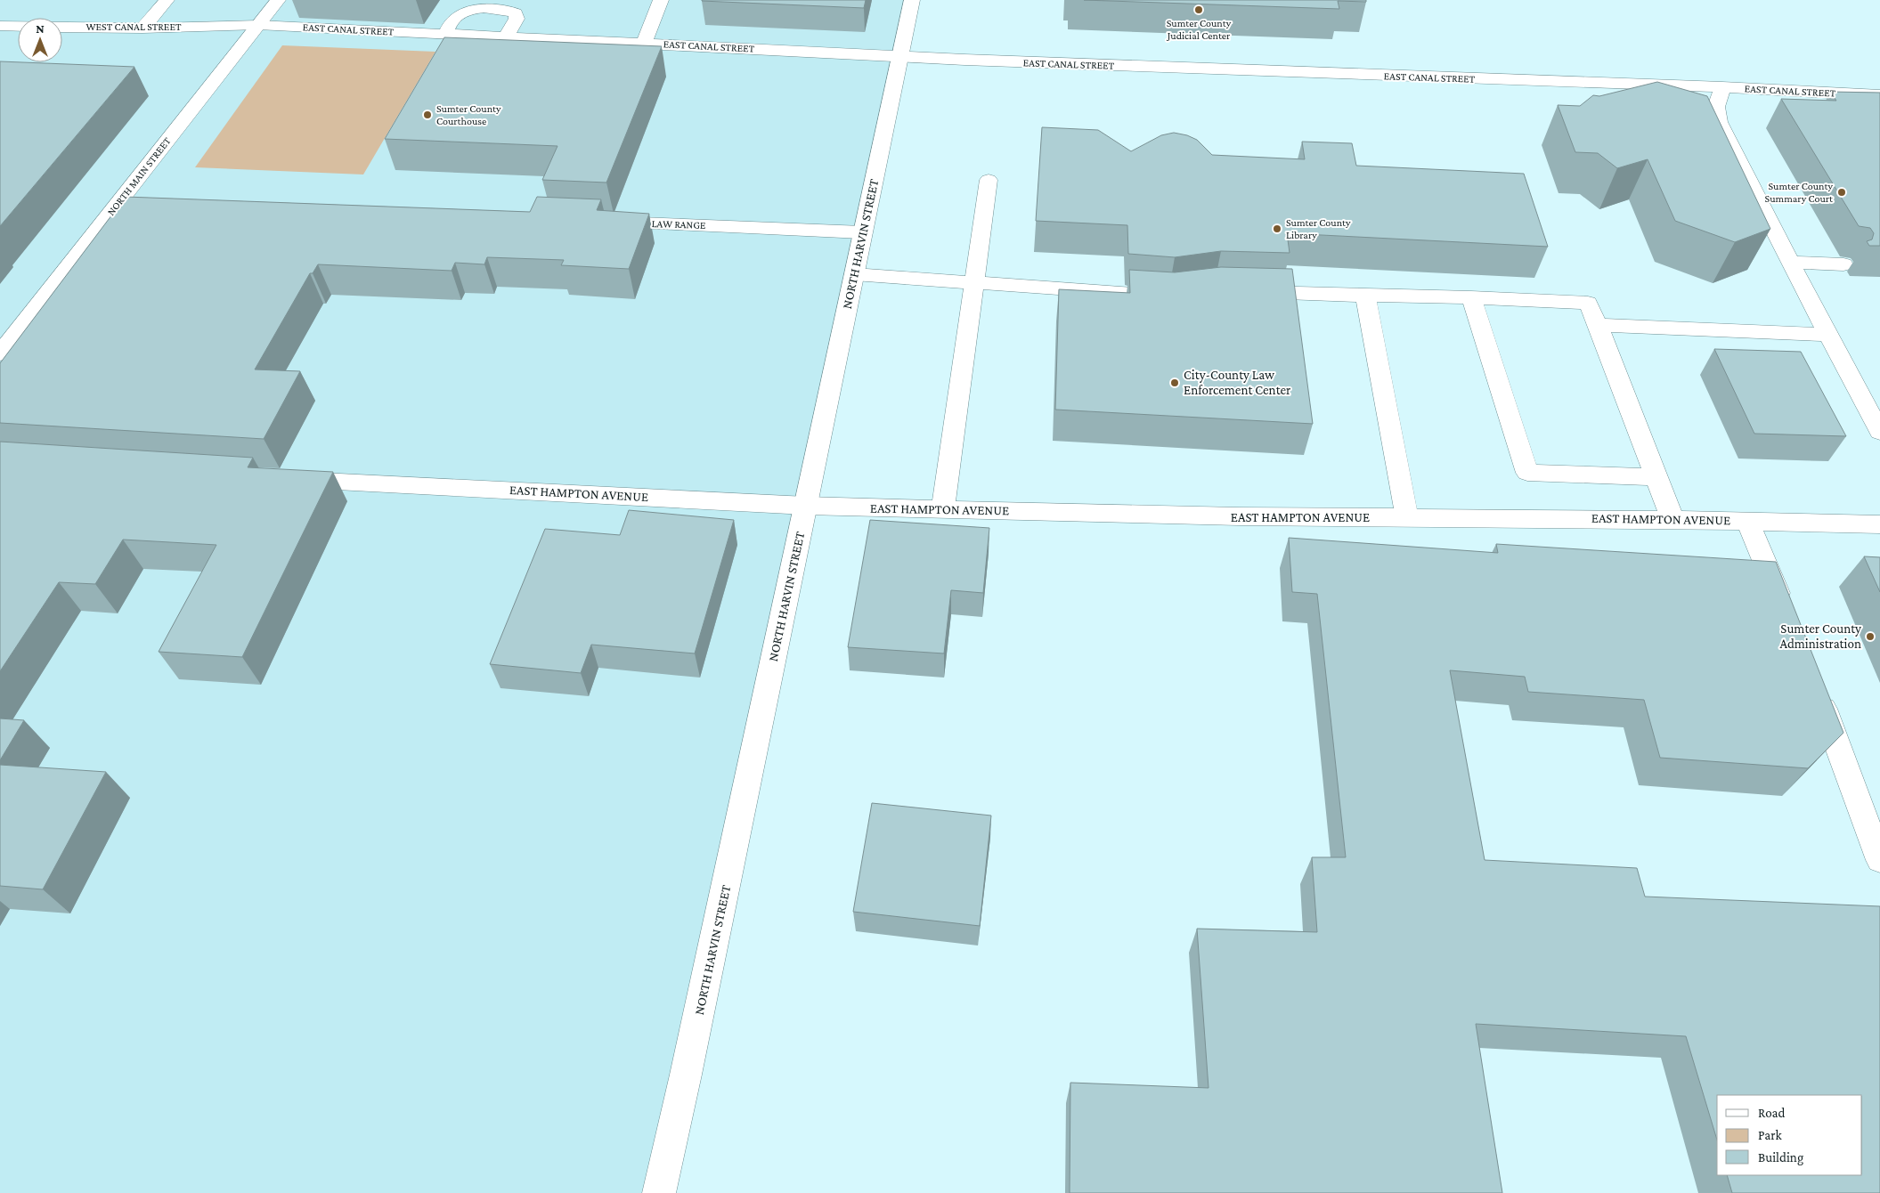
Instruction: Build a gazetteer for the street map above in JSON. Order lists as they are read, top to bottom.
{
  "streets": {
    "street": [
      "WEST CANAL STREET",
      "EAST CANAL STREET",
      "NORTH MAIN STREET",
      "LAW RANGE",
      "NORTH HARVIN STREET",
      "EAST HAMPTON AVENUE"
    ]
  },
  "crossings": [
    ["WEST CANAL STREET", "EAST CANAL STREET"],
    ["WEST CANAL STREET", "NORTH MAIN STREET"],
    ["EAST CANAL STREET", "NORTH MAIN STREET"],
    ["EAST CANAL STREET", "NORTH HARVIN STREET"],
    ["LAW RANGE", "NORTH HARVIN STREET"],
    ["NORTH HARVIN STREET", "EAST HAMPTON AVENUE"]
  ],
  "places": [
    "Sumter County Judicial Center",
    "Sumter County Courthouse",
    "Sumter County Summary Court",
    "Sumter County Library",
    "City-County Law Enforcement Center",
    "Sumter County Administration"
  ],
  "legend": ["Road", "Park", "Building"],
  "north": "top"
}
